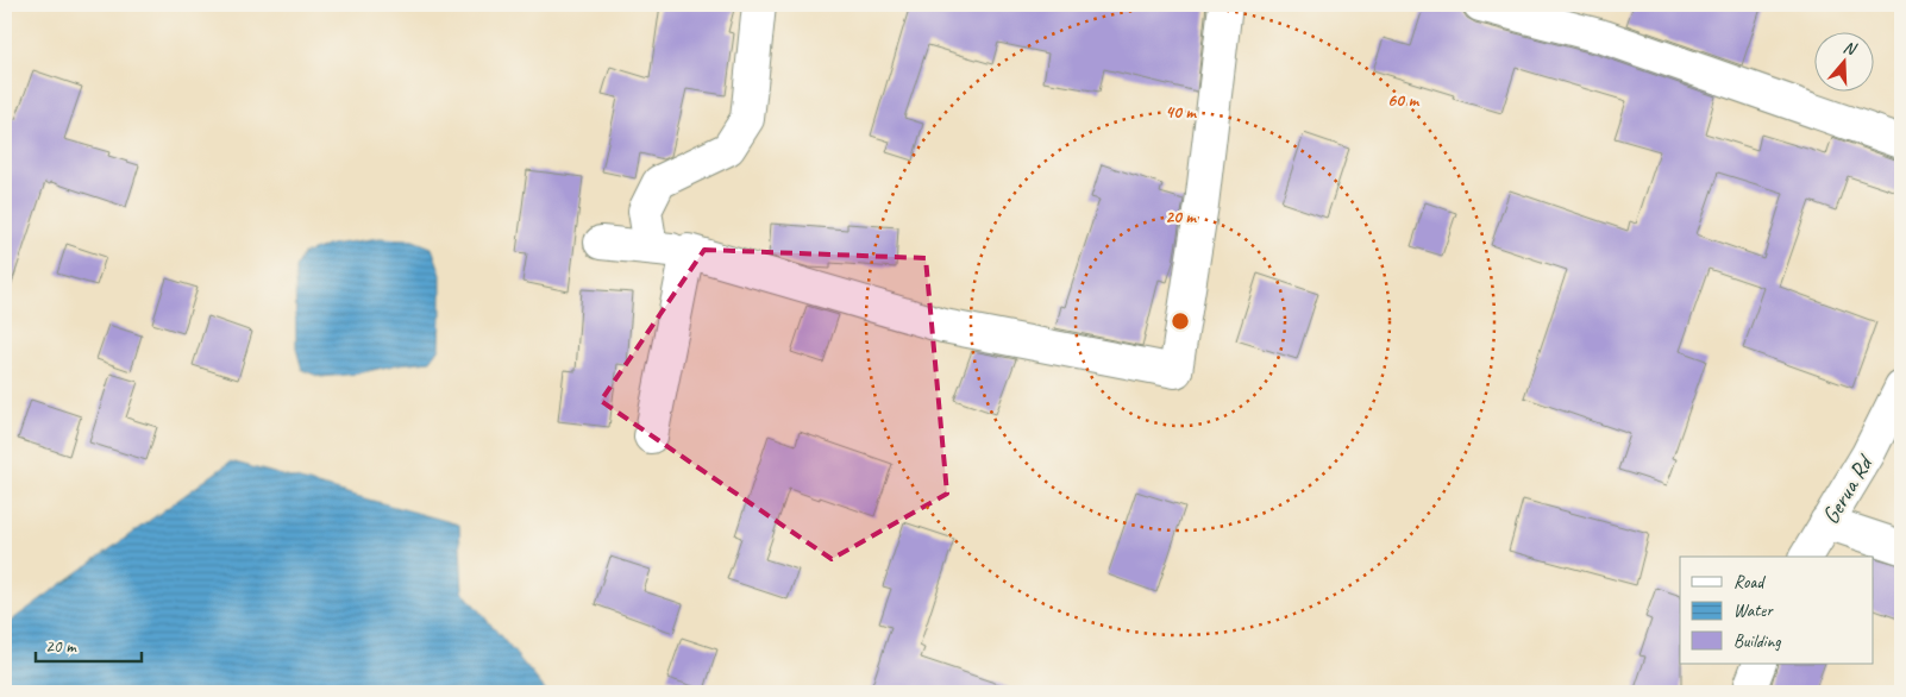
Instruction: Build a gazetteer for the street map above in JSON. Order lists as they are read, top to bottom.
{
  "streets": {
    "street": ["Gerua Rd"]
  },
  "legend": ["Road", "Water", "Building"],
  "scale_bar": "20 m",
  "north": "top",
  "rings": ["60 m", "40 m", "20 m"]
}
